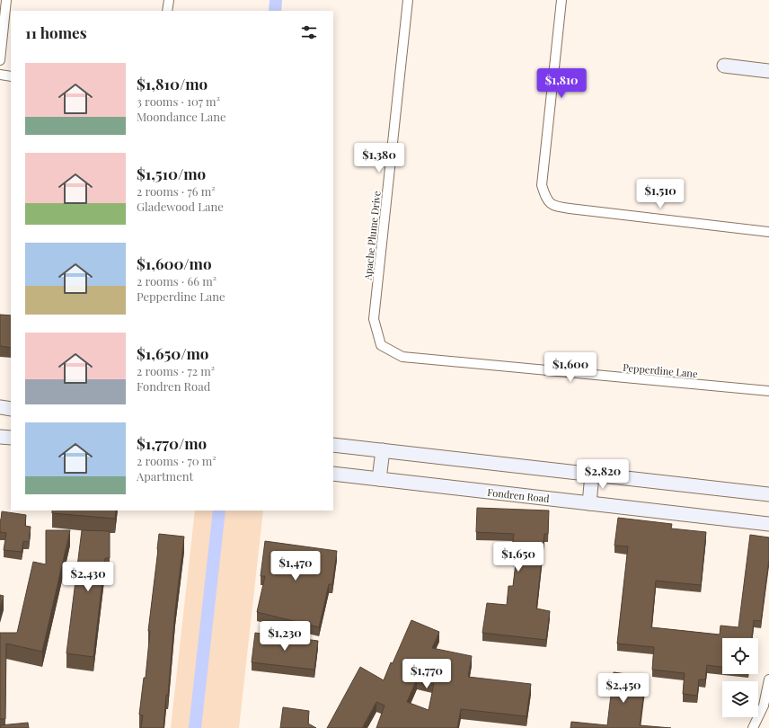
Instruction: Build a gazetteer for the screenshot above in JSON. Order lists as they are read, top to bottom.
{
  "streets": {
    "main road": ["Fondren Road"],
    "street": ["Apache Plume Drive", "Pepperdine Lane"]
  },
  "crossings": [
    ["Apache Plume Drive", "Pepperdine Lane"]
  ],
  "page": {
    "heading": "11 homes",
    "list": [
      {
        "name": "$1,810/mo",
        "note": "3 rooms · 107 m² · Moondance Lane"
      },
      {
        "name": "$1,510/mo",
        "note": "2 rooms · 76 m² · Gladewood Lane"
      },
      {
        "name": "$1,600/mo",
        "note": "2 rooms · 66 m² · Pepperdine Lane"
      },
      {
        "name": "$1,650/mo",
        "note": "2 rooms · 72 m² · Fondren Road"
      },
      {
        "name": "$1,770/mo",
        "note": "2 rooms · 70 m² · Apartment"
      }
    ],
    "price": [
      "$1,810",
      "$1,380",
      "$1,510",
      "$1,600",
      "$2,820",
      "$1,650",
      "$1,470",
      "$2,430",
      "$1,230",
      "$1,770",
      "$2,450"
    ]
  }
}
